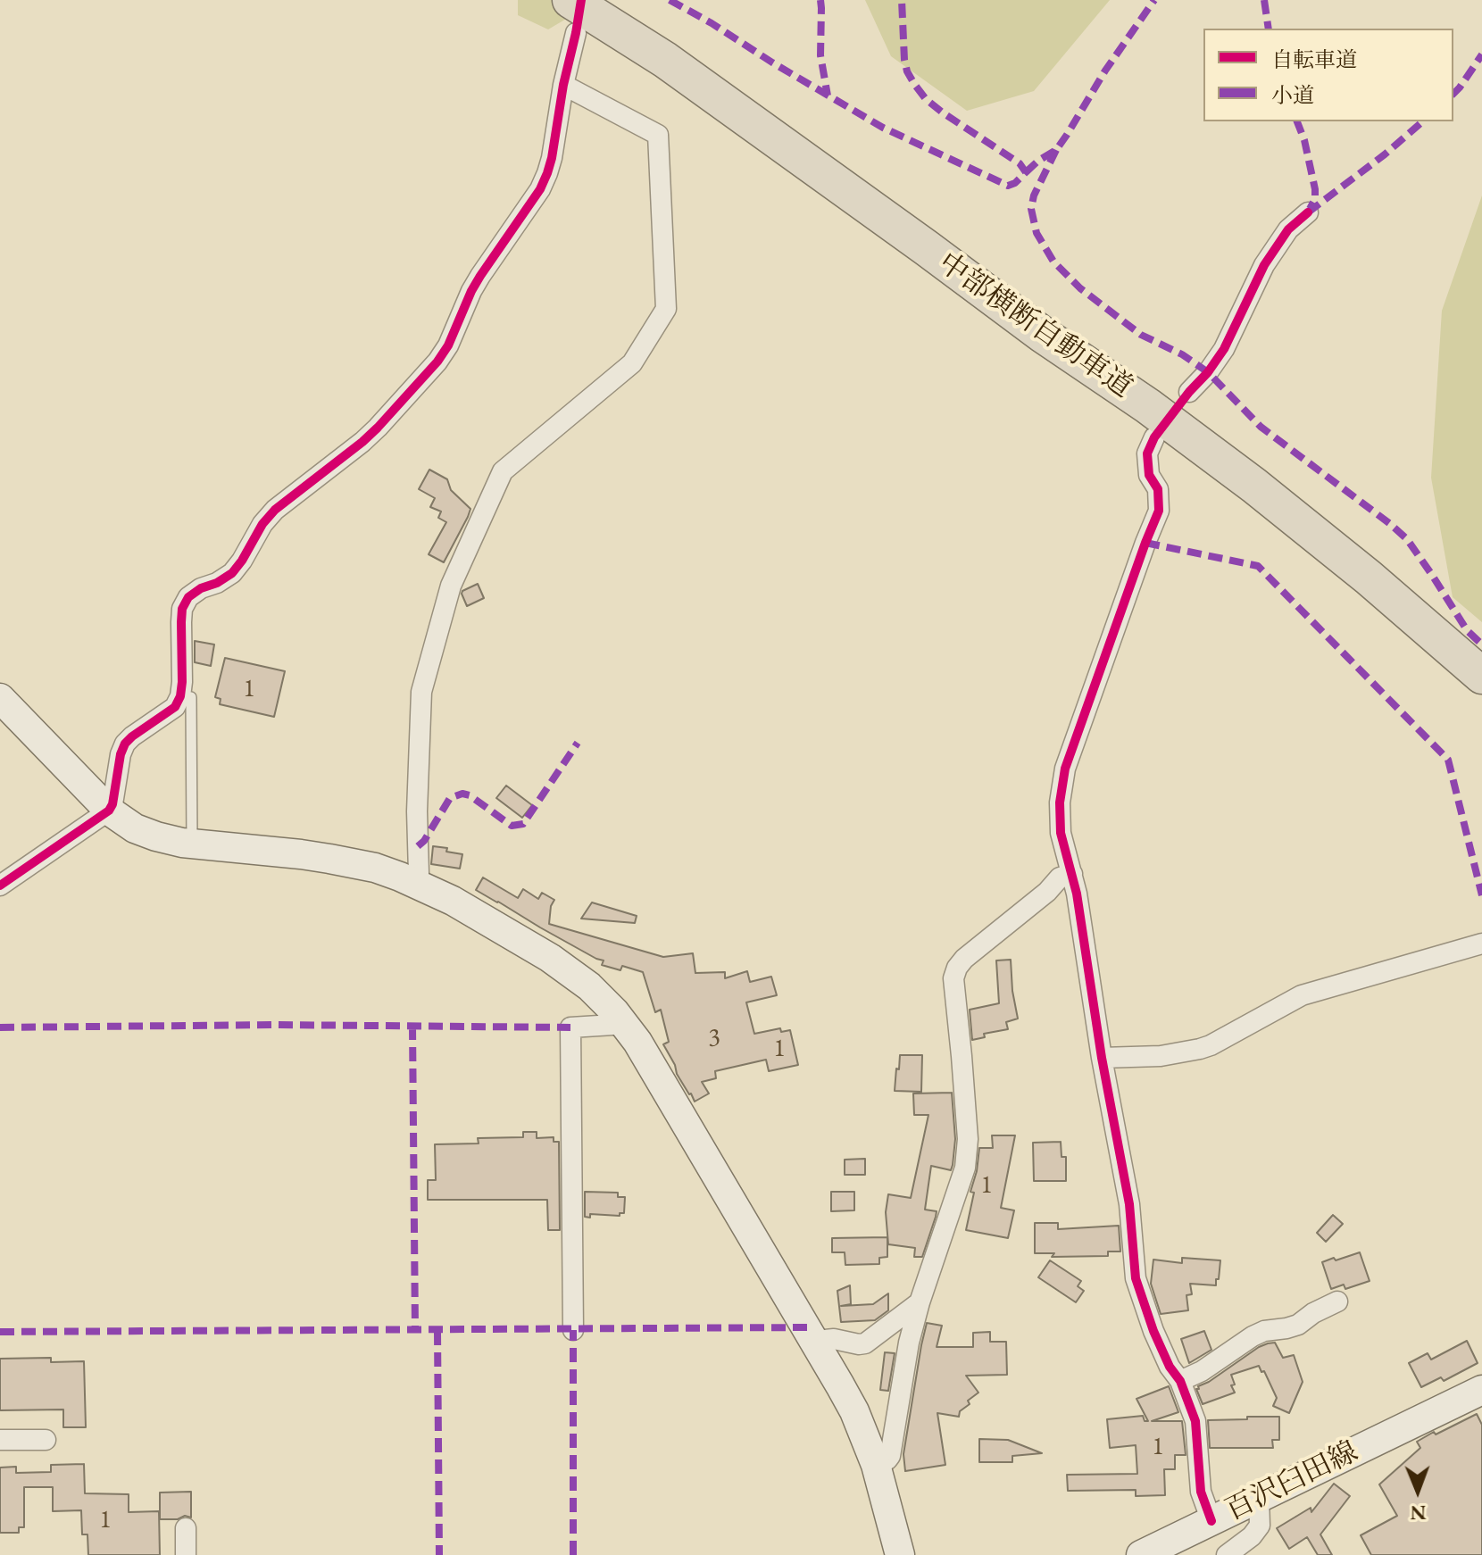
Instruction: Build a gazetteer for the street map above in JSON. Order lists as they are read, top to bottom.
{
  "streets": {
    "highway": ["中部横断自動車道"],
    "main road": ["百沢臼田線"]
  },
  "house_numbers": [
    "1",
    "3",
    "1",
    "1",
    "1",
    "1"
  ],
  "legend": ["自転車道", "小道"],
  "north": "bottom"
}
